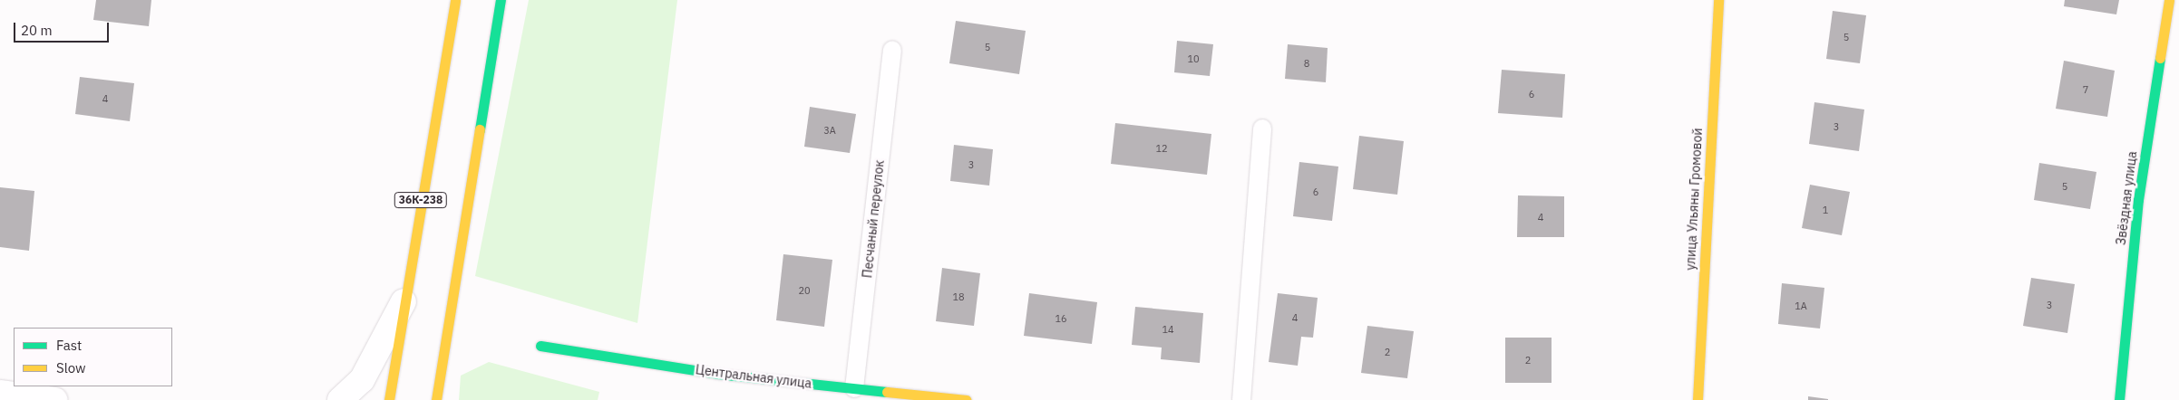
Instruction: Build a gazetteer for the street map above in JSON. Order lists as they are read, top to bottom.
{
  "streets": {
    "street": [
      "Звёздная улица",
      "улица Ульяны Громовой",
      "36К-238",
      "Центральная улица"
    ],
    "lane": ["Песчаный переулок"]
  },
  "crossings": [
    ["Песчаный переулок", "Центральная улица"]
  ],
  "house_numbers": [
    "5",
    "5",
    "10",
    "8",
    "7",
    "6",
    "4",
    "3",
    "3А",
    "12",
    "3",
    "5",
    "6",
    "1",
    "4",
    "20",
    "18",
    "3",
    "1А",
    "4",
    "16",
    "14",
    "2",
    "2"
  ],
  "legend": ["Fast", "Slow"],
  "scale_bar": "20 m"
}
